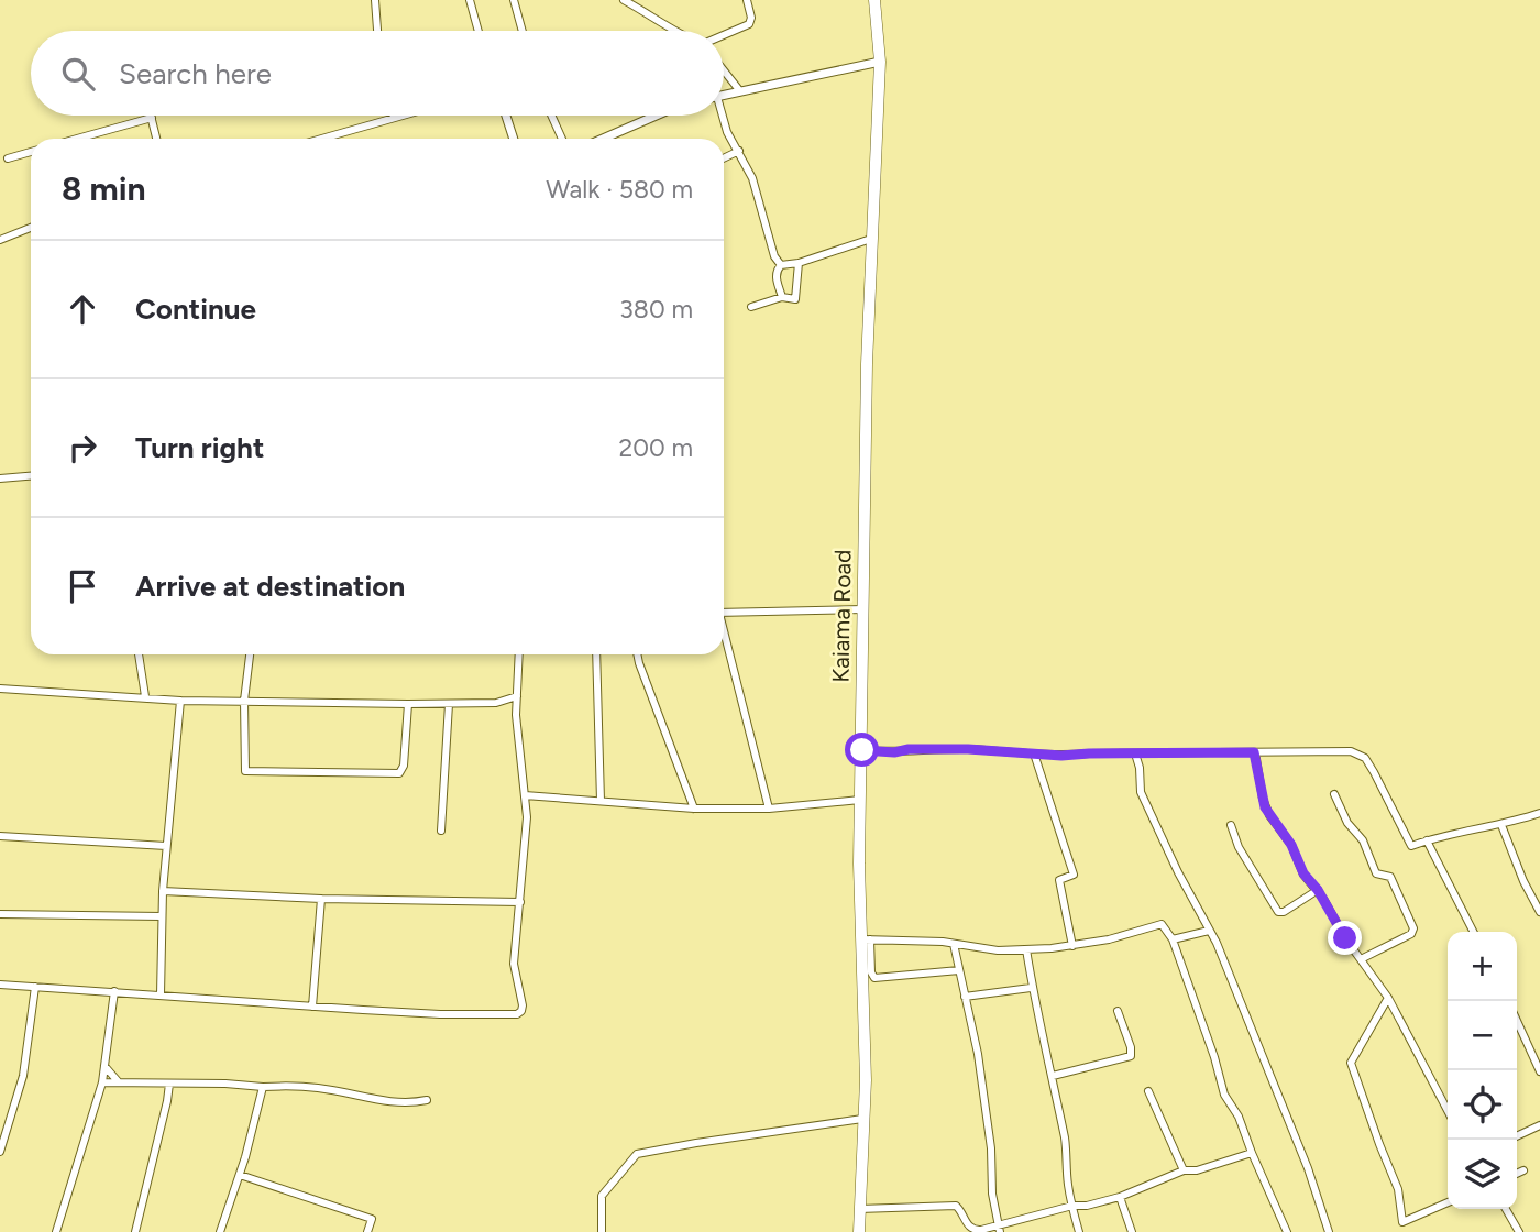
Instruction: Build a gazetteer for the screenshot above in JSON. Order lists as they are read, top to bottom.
{
  "streets": {
    "highway": ["Kaiama Road"]
  },
  "page": {
    "search": "Search here",
    "heading": ["8 min", "Walk · 580 m"],
    "list": [
      ["Continue", "380 m"],
      ["Turn right", "200 m"],
      "Arrive at destination"
    ],
    "map_buttons": ["+", "−"]
  }
}
